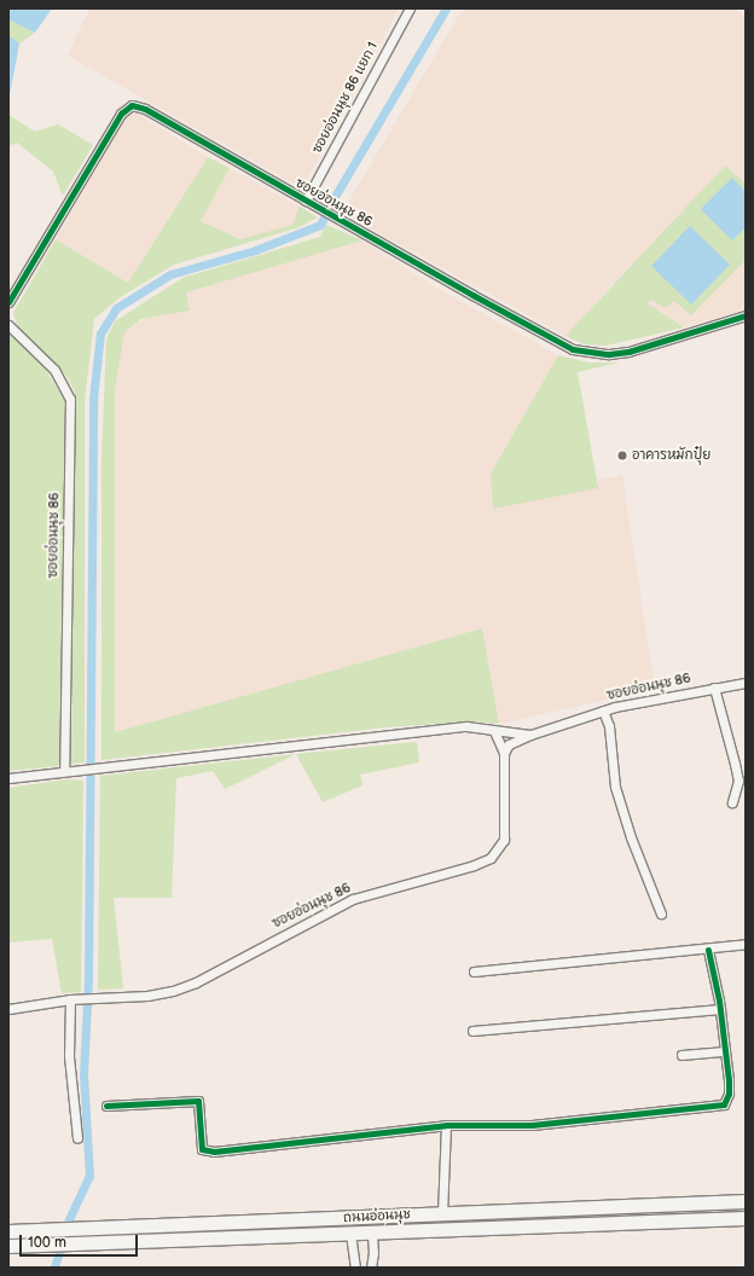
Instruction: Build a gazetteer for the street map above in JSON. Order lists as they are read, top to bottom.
{
  "streets": {
    "main road": ["ถนนอ่อนนุช"],
    "street": ["ซอยอ่อนนุช 86 แยก 1", "ซอยอ่อนนุช 86"]
  },
  "crossings": [
    ["ซอยอ่อนนุช 86 แยก 1", "ซอยอ่อนนุช 86"]
  ],
  "places": ["อาคารหมักปุ๋ย"],
  "scale_bar": "100 m"
}
